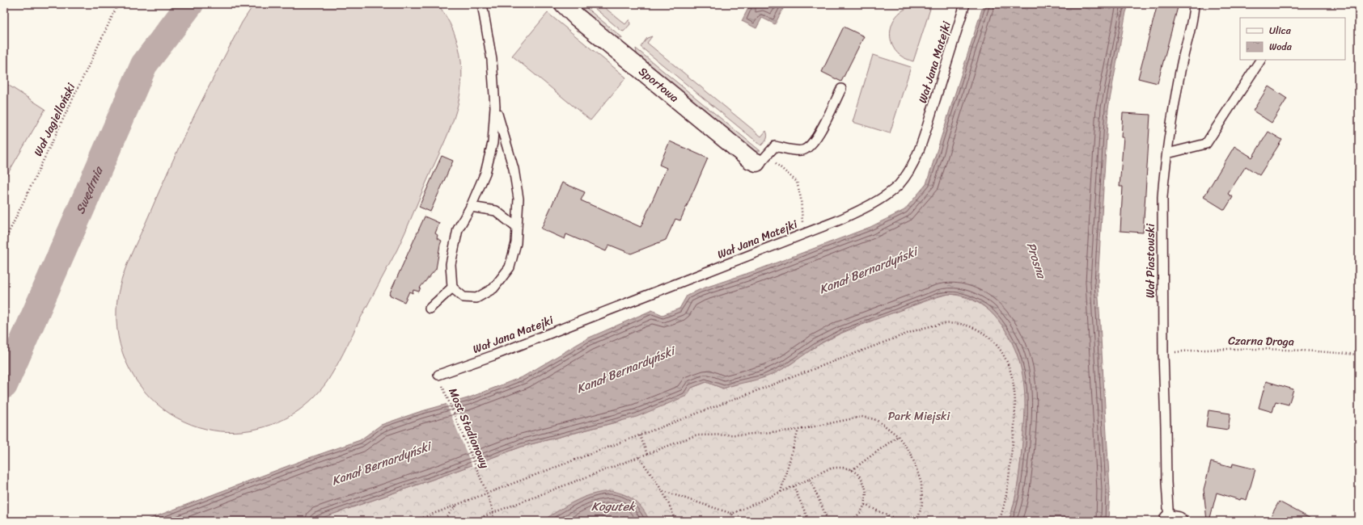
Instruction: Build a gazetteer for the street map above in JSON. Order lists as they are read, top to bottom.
{
  "streets": {
    "street": ["Sportowa"],
    "lane": ["Wał Jana Matejki", "Wał Piastowski"],
    "path": ["Wał Jagielloński", "Czarna Droga", "Most Stadionowy"]
  },
  "crossings": [
    ["Wał Piastowski", "Czarna Droga"]
  ],
  "water": [
    "Swędrnia",
    "Prosna",
    "Kanał Bernardyński",
    "Kogutek"
  ],
  "parks": ["Park Miejski"],
  "legend": ["Ulica", "Woda"]
}
